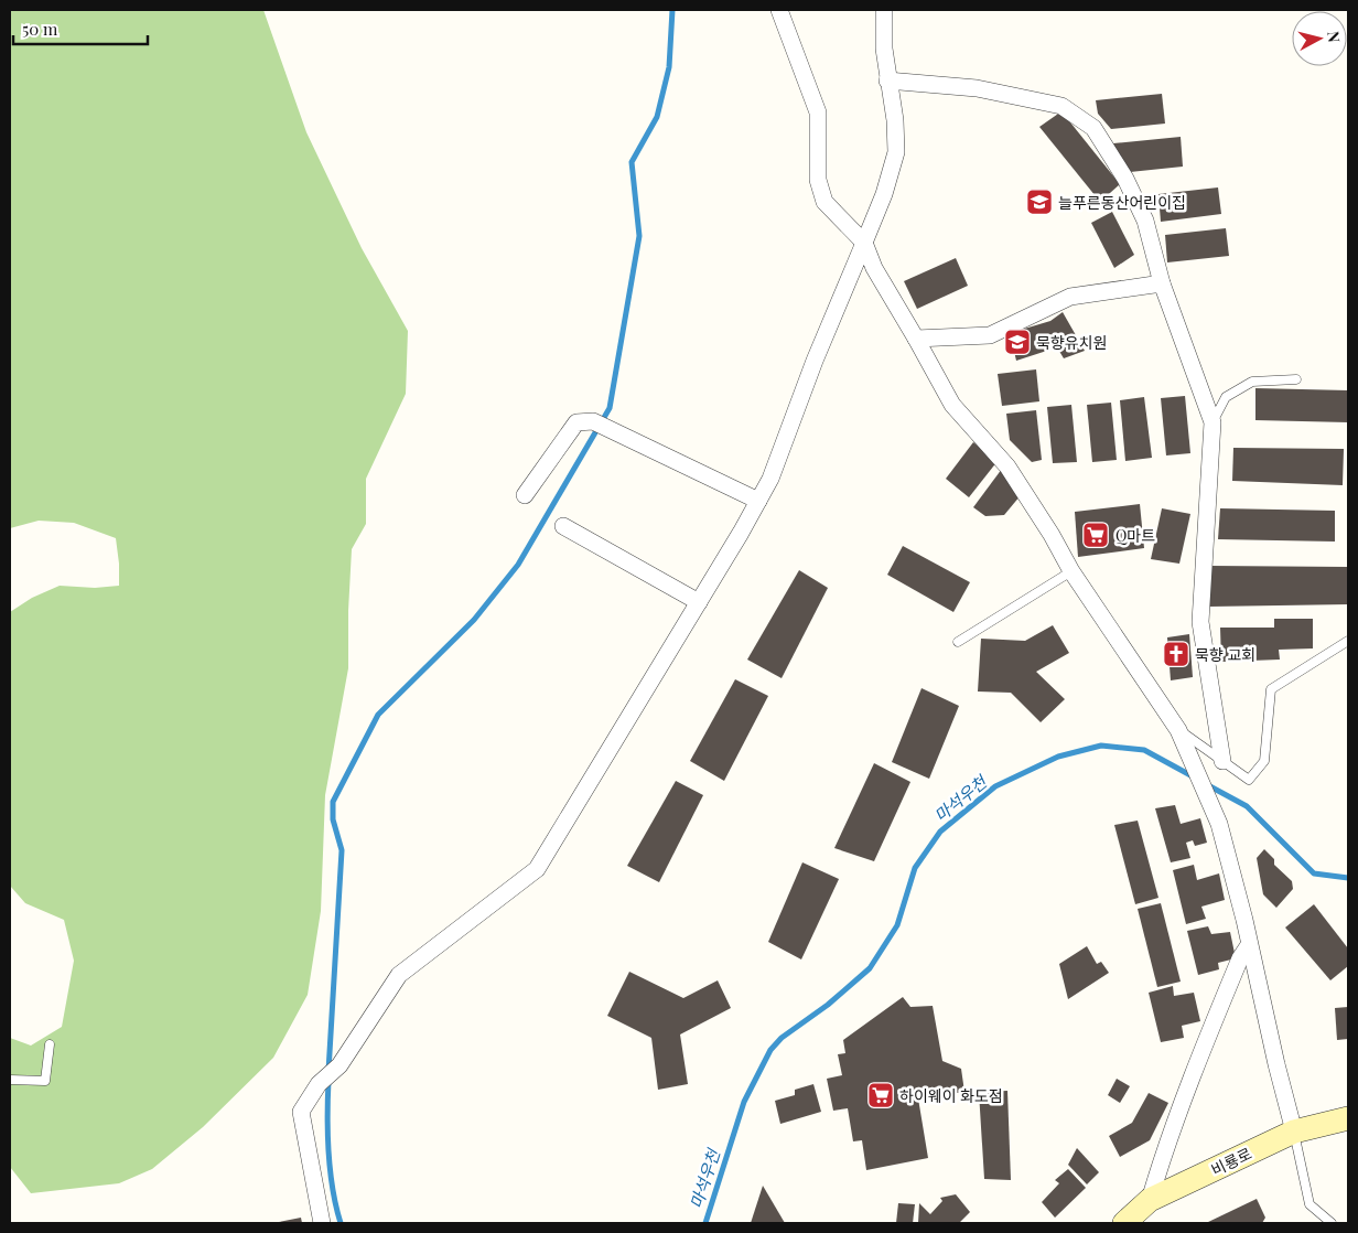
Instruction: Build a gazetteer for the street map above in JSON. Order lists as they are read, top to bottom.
{
  "streets": {
    "main road": ["비룡로"]
  },
  "water": ["마석우천"],
  "places": {
    "school or university": ["늘푸른동산어린이집", "묵향유치원"],
    "supermarket": ["Q마트", "하이웨이 화도점"],
    "church": ["묵향 교회"]
  },
  "scale_bar": "50 m",
  "north": "right"
}
